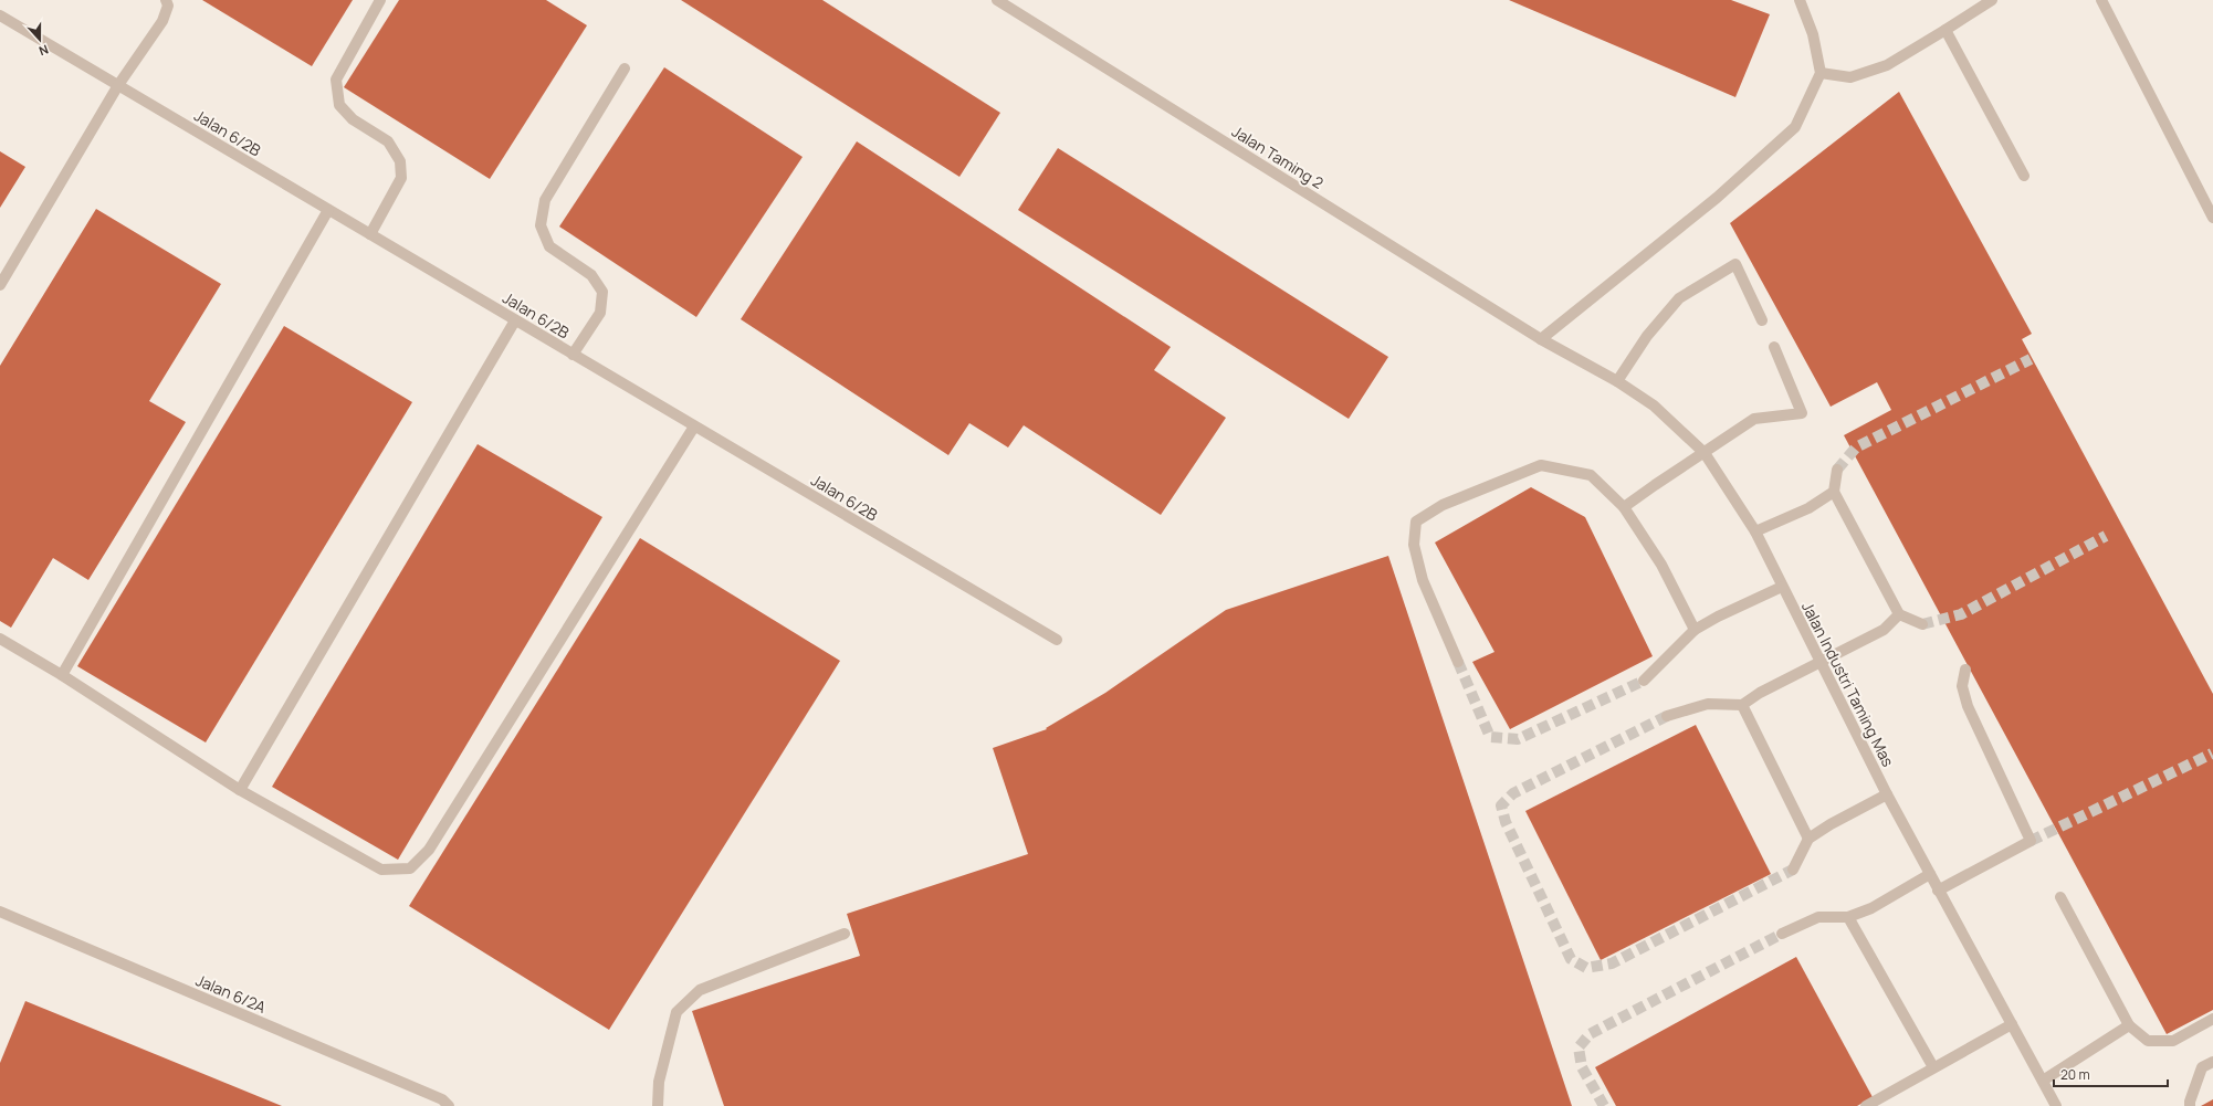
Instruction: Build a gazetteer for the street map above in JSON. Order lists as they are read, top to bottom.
{
  "streets": {
    "street": [
      "Jalan 6/2B",
      "Jalan Taming 2",
      "Jalan Industri Taming Mas",
      "Jalan 6/2A"
    ]
  },
  "crossings": [
    ["Jalan Taming 2", "Jalan Industri Taming Mas"]
  ],
  "scale_bar": "20 m",
  "north": "bottom"
}
